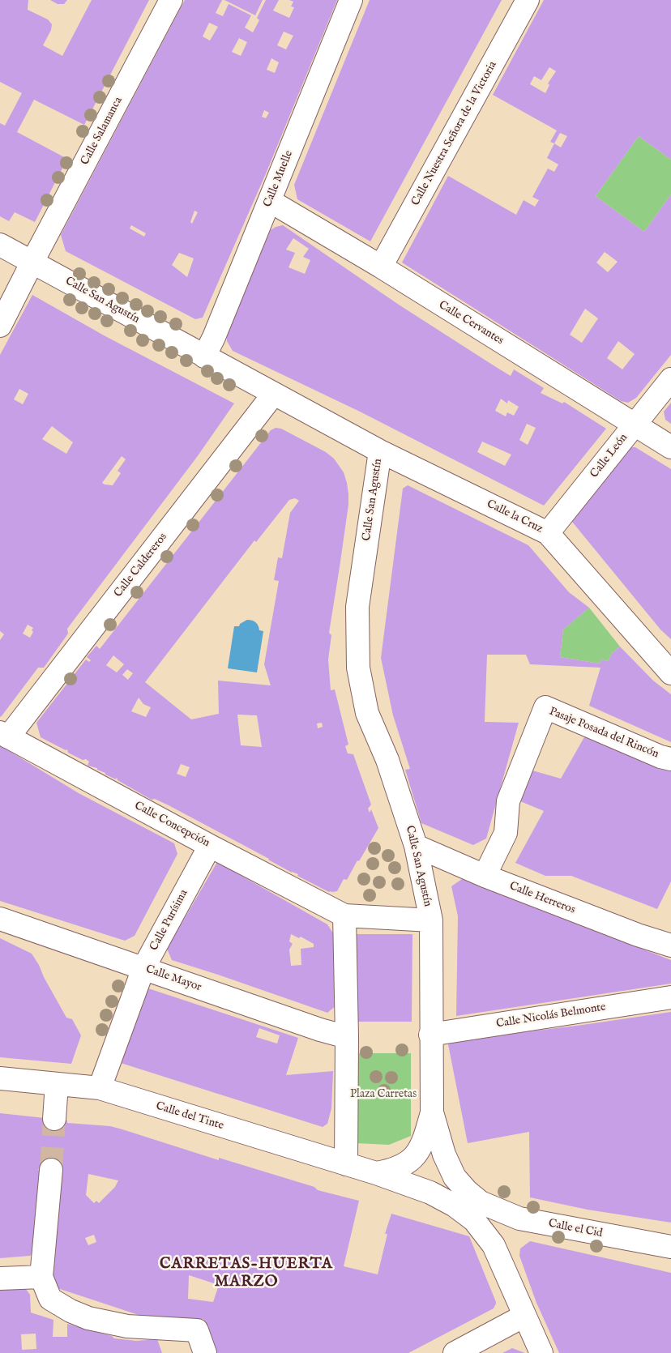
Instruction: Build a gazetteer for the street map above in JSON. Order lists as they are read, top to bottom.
{
  "streets": {
    "street": [
      "Calle Salamanca",
      "Calle Nuestra Señora de la Victoria",
      "Calle Muelle",
      "Calle San Agustín",
      "Calle Cervantes",
      "Calle León",
      "Calle la Cruz",
      "Calle Caldereros",
      "Pasaje Posada del Rincón",
      "Calle Concepción",
      "Calle Herreros",
      "Calle Purísima",
      "Calle Mayor",
      "Calle Nicolás Belmonte",
      "Calle del Tinte",
      "Calle el Cid"
    ]
  },
  "crossings": [
    ["Calle Salamanca", "Calle San Agustín"],
    ["Calle Nuestra Señora de la Victoria", "Calle Cervantes"],
    ["Calle Muelle", "Calle San Agustín"],
    ["Calle Muelle", "Calle Cervantes"],
    ["Calle San Agustín", "Calle la Cruz"],
    ["Calle San Agustín", "Calle Caldereros"],
    ["Calle San Agustín", "Calle Herreros"],
    ["Calle Cervantes", "Calle León"],
    ["Calle León", "Calle la Cruz"],
    ["Calle Caldereros", "Calle Concepción"],
    ["Pasaje Posada del Rincón", "Calle Herreros"],
    ["Calle Concepción", "Calle Purísima"],
    ["Calle Purísima", "Calle Mayor"],
    ["Calle Purísima", "Calle del Tinte"]
  ],
  "districts": ["CARRETAS-HUERTA MARZO"],
  "parks": ["Plaza Carretas"]
}
